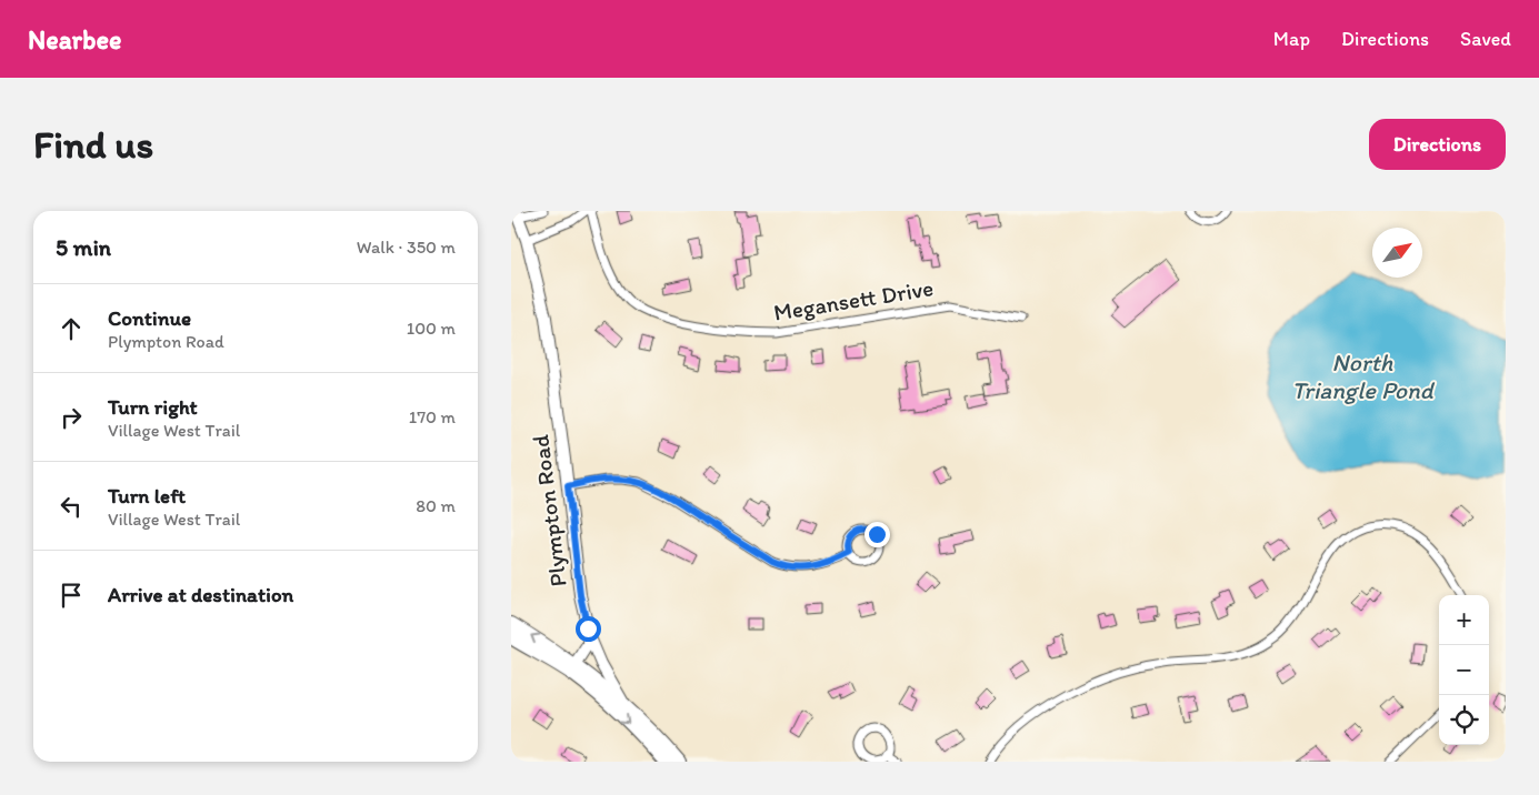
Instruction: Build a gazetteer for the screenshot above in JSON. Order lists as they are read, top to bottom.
{
  "streets": {
    "main road": ["Plympton Road"],
    "street": ["Megansett Drive"]
  },
  "water": ["North Triangle Pond"],
  "north": "top right",
  "page": {
    "header": "Nearbee",
    "nav": ["Map", "Directions", "Saved"],
    "buttons": "Directions",
    "title": "Find us",
    "heading": ["5 min", "Walk · 350 m"],
    "list": [
      ["Continue", "Plympton Road", "100 m"],
      ["Turn right", "Village West Trail", "170 m"],
      ["Turn left", "Village West Trail", "80 m"],
      "Arrive at destination"
    ],
    "map_buttons": ["+", "−"]
  }
}
